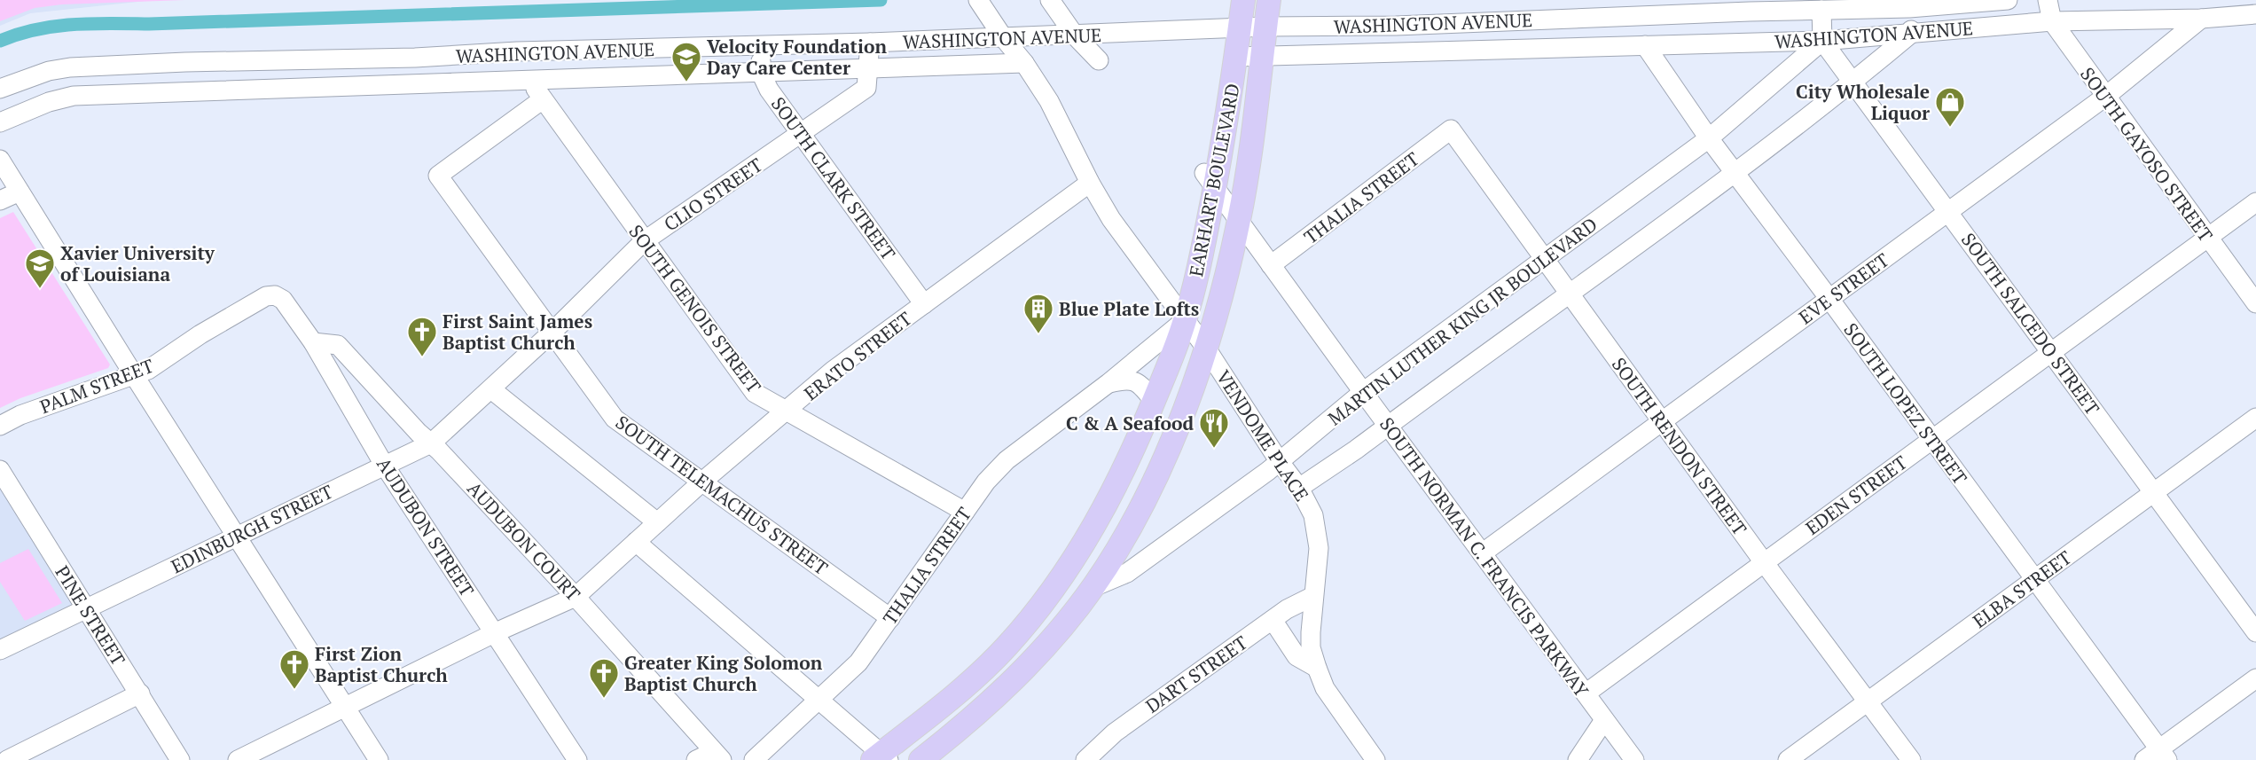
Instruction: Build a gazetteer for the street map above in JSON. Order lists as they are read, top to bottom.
{
  "streets": {
    "main road": ["EARHART BOULEVARD"],
    "street": [
      "WASHINGTON AVENUE",
      "SOUTH GAYOSO STREET",
      "SOUTH CLARK STREET",
      "CLIO STREET",
      "THALIA STREET",
      "EVE STREET",
      "SOUTH GENOIS STREET",
      "MARTIN LUTHER KING JR BOULEVARD",
      "SOUTH SALCEDO STREET",
      "ERATO STREET",
      "PALM STREET",
      "SOUTH LOPEZ STREET",
      "VENDOME PLACE",
      "SOUTH RENDON STREET",
      "SOUTH TELEMACHUS STREET",
      "EDEN STREET",
      "AUDUBON STREET",
      "EDINBURGH STREET",
      "AUDUBON COURT",
      "SOUTH NORMAN C. FRANCIS PARKWAY",
      "ELBA STREET",
      "PINE STREET",
      "DART STREET"
    ]
  },
  "crossings": [
    ["WASHINGTON AVENUE", "SOUTH GAYOSO STREET"],
    ["WASHINGTON AVENUE", "SOUTH CLARK STREET"],
    ["WASHINGTON AVENUE", "EARHART BOULEVARD"],
    ["WASHINGTON AVENUE", "CLIO STREET"],
    ["WASHINGTON AVENUE", "EVE STREET"],
    ["WASHINGTON AVENUE", "SOUTH GENOIS STREET"],
    ["WASHINGTON AVENUE", "MARTIN LUTHER KING JR BOULEVARD"],
    ["WASHINGTON AVENUE", "SOUTH SALCEDO STREET"],
    ["WASHINGTON AVENUE", "SOUTH LOPEZ STREET"],
    ["SOUTH GAYOSO STREET", "EVE STREET"],
    ["SOUTH GAYOSO STREET", "EDEN STREET"],
    ["SOUTH CLARK STREET", "CLIO STREET"],
    ["SOUTH CLARK STREET", "ERATO STREET"],
    ["EARHART BOULEVARD", "THALIA STREET"],
    ["EARHART BOULEVARD", "MARTIN LUTHER KING JR BOULEVARD"],
    ["EARHART BOULEVARD", "VENDOME PLACE"],
    ["EARHART BOULEVARD", "SOUTH NORMAN C. FRANCIS PARKWAY"],
    ["CLIO STREET", "SOUTH GENOIS STREET"],
    ["CLIO STREET", "SOUTH TELEMACHUS STREET"],
    ["CLIO STREET", "EDINBURGH STREET"],
    ["THALIA STREET", "SOUTH GENOIS STREET"],
    ["THALIA STREET", "SOUTH RENDON STREET"],
    ["THALIA STREET", "SOUTH TELEMACHUS STREET"],
    ["THALIA STREET", "SOUTH NORMAN C. FRANCIS PARKWAY"],
    ["EVE STREET", "SOUTH SALCEDO STREET"],
    ["EVE STREET", "SOUTH LOPEZ STREET"],
    ["EVE STREET", "SOUTH RENDON STREET"],
    ["EVE STREET", "SOUTH NORMAN C. FRANCIS PARKWAY"],
    ["SOUTH GENOIS STREET", "ERATO STREET"],
    ["SOUTH GENOIS STREET", "SOUTH TELEMACHUS STREET"],
    ["MARTIN LUTHER KING JR BOULEVARD", "SOUTH SALCEDO STREET"],
    ["MARTIN LUTHER KING JR BOULEVARD", "SOUTH LOPEZ STREET"],
    ["MARTIN LUTHER KING JR BOULEVARD", "VENDOME PLACE"],
    ["MARTIN LUTHER KING JR BOULEVARD", "SOUTH RENDON STREET"],
    ["MARTIN LUTHER KING JR BOULEVARD", "SOUTH NORMAN C. FRANCIS PARKWAY"],
    ["SOUTH SALCEDO STREET", "EDEN STREET"],
    ["SOUTH SALCEDO STREET", "ELBA STREET"],
    ["ERATO STREET", "SOUTH TELEMACHUS STREET"],
    ["ERATO STREET", "AUDUBON STREET"],
    ["ERATO STREET", "AUDUBON COURT"],
    ["PALM STREET", "AUDUBON STREET"],
    ["SOUTH LOPEZ STREET", "EDEN STREET"],
    ["SOUTH LOPEZ STREET", "ELBA STREET"],
    ["VENDOME PLACE", "DART STREET"],
    ["SOUTH RENDON STREET", "EDEN STREET"],
    ["SOUTH RENDON STREET", "ELBA STREET"],
    ["EDEN STREET", "SOUTH NORMAN C. FRANCIS PARKWAY"],
    ["AUDUBON STREET", "EDINBURGH STREET"],
    ["AUDUBON STREET", "AUDUBON COURT"],
    ["EDINBURGH STREET", "AUDUBON COURT"],
    ["EDINBURGH STREET", "PINE STREET"]
  ],
  "places": {
    "school or university": ["Velocity Foundation Day Care Center", "Xavier University of Louisiana"],
    "shop": ["City Wholesale Liquor"],
    "building": ["Blue Plate Lofts"],
    "church": ["First Saint James Baptist Church", "First Zion Baptist Church", "Greater King Solomon Baptist Church"],
    "restaurant": ["C & A Seafood"]
  }
}
